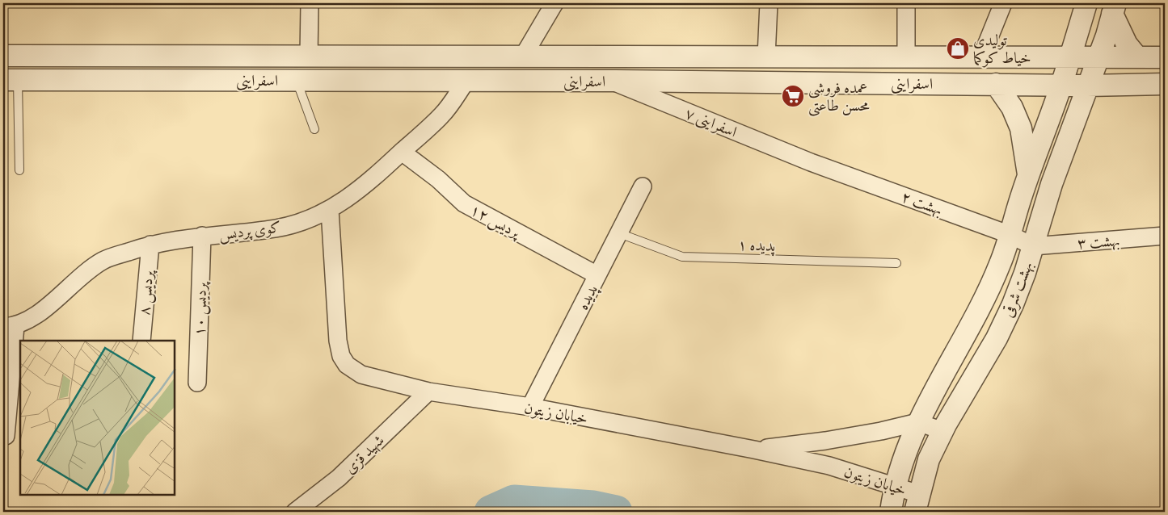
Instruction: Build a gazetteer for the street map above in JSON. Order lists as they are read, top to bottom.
{
  "streets": {
    "street": [
      "اسفراینی",
      "اسفراینی ۷",
      "بهشت ۲",
      "پردیس ۱۲",
      "کوی پردیس",
      "بهشت ۳",
      "بهشت شرقی",
      "پردیس ۸",
      "پدیده",
      "پردیس ۱۰",
      "خیابان زیتون",
      "شهید قزی"
    ],
    "lane": ["پدیده ۱"]
  },
  "crossings": [
    ["اسفراینی", "اسفراینی ۷"],
    ["اسفراینی", "کوی پردیس"],
    ["اسفراینی", "بهشت شرقی"],
    ["اسفراینی ۷", "بهشت ۲"],
    ["بهشت ۲", "بهشت ۳"],
    ["بهشت ۲", "بهشت شرقی"],
    ["پردیس ۱۲", "کوی پردیس"],
    ["پردیس ۱۲", "پدیده"],
    ["کوی پردیس", "پردیس ۸"],
    ["کوی پردیس", "پردیس ۱۰"],
    ["کوی پردیس", "خیابان زیتون"],
    ["بهشت ۳", "بهشت شرقی"],
    ["پدیده ۱", "پدیده"],
    ["بهشت شرقی", "خیابان زیتون"],
    ["پدیده", "خیابان زیتون"],
    ["خیابان زیتون", "شهید قزی"]
  ],
  "places": {
    "shop": ["تولیدی خیاط کوکما"],
    "supermarket": ["عمده فروشی محسن طاعتی"]
  }
}
